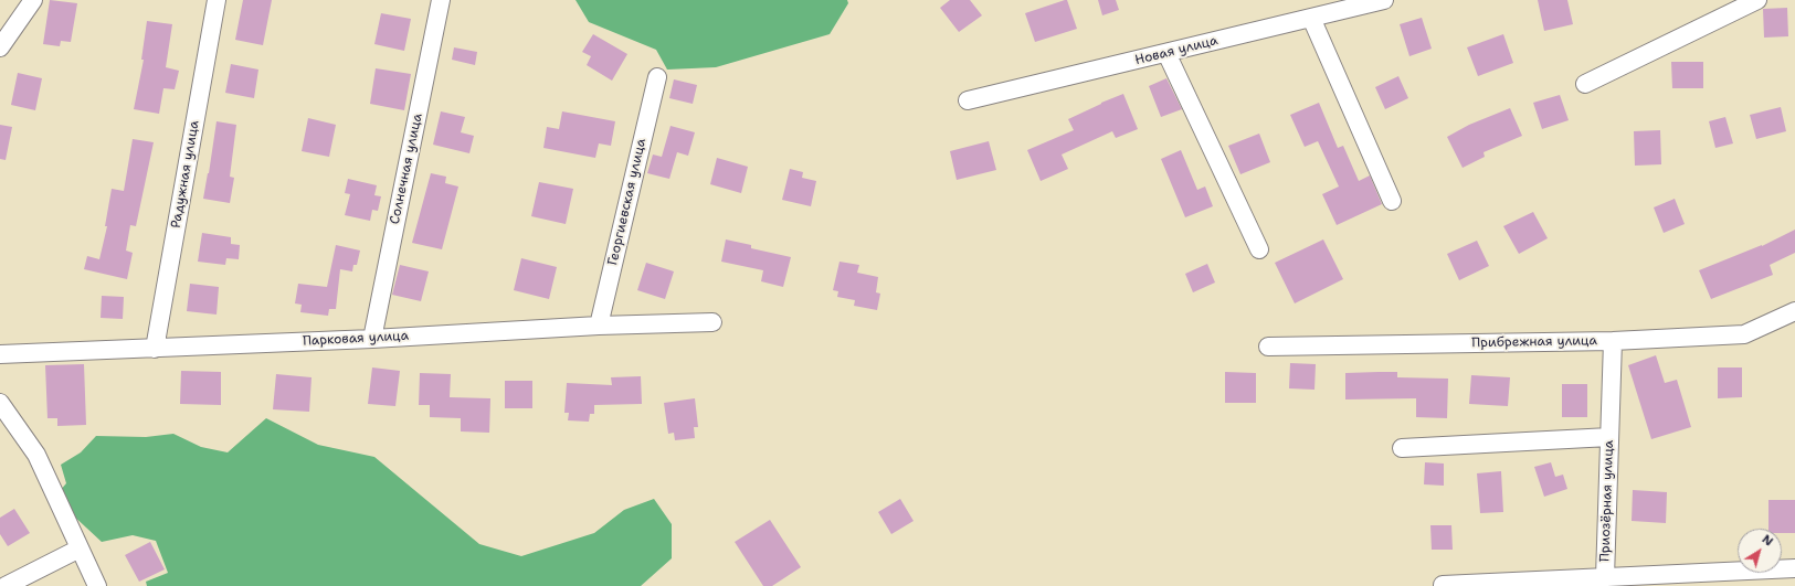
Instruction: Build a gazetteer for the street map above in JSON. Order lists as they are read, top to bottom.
{
  "streets": {
    "street": [
      "Новая улица",
      "Солнечная улица",
      "Радужная улица",
      "Георгиевская улица",
      "Парковая улица",
      "Прибрежная улица",
      "Приозёрная улица"
    ]
  },
  "crossings": [
    ["Солнечная улица", "Парковая улица"],
    ["Радужная улица", "Парковая улица"],
    ["Георгиевская улица", "Парковая улица"],
    ["Прибрежная улица", "Приозёрная улица"]
  ],
  "north": "top right"
}
